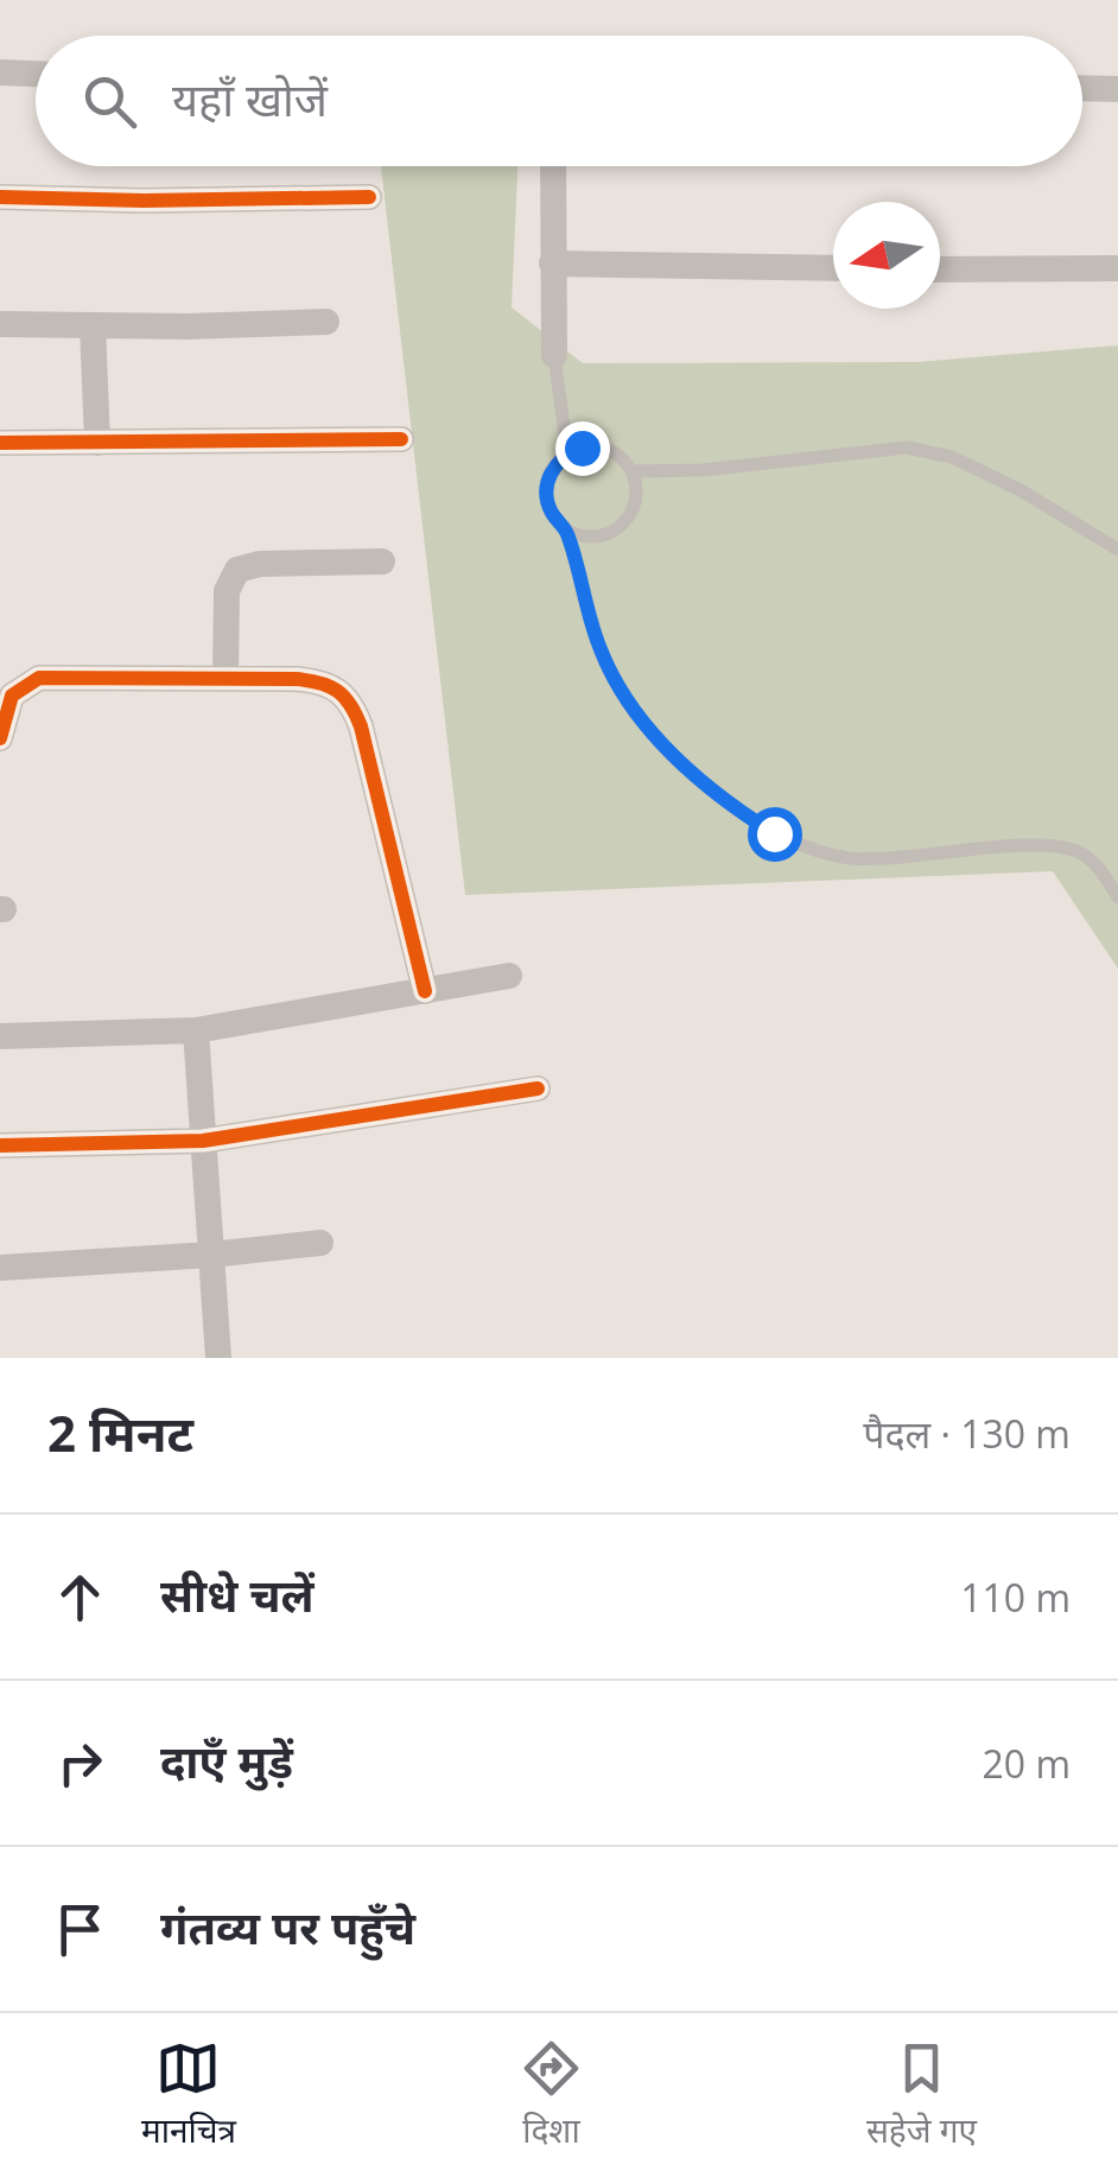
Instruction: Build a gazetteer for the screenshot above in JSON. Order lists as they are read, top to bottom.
{
  "north": "left",
  "page": {
    "search": "यहाँ खोजें",
    "heading": ["2 मिनट", "पैदल · 130 m"],
    "list": [
      ["सीधे चलें", "110 m"],
      ["दाएँ मुड़ें", "20 m"],
      "गंतव्य पर पहुँचे"
    ],
    "nav": ["मानचित्र", "दिशा", "सहेजे गए"]
  }
}
